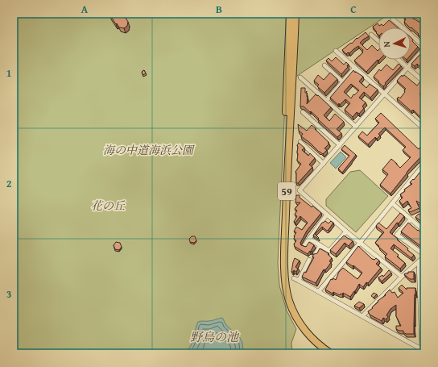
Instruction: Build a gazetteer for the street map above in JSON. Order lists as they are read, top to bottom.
{
  "streets": {
    "main road": ["59"]
  },
  "water": ["野鳥の池"],
  "parks": ["海の中道海浜公園", "花の丘"],
  "north": "left",
  "grid": {
    "columns": ["A", "B", "C"],
    "rows": ["1", "2", "3"]
  }
}
